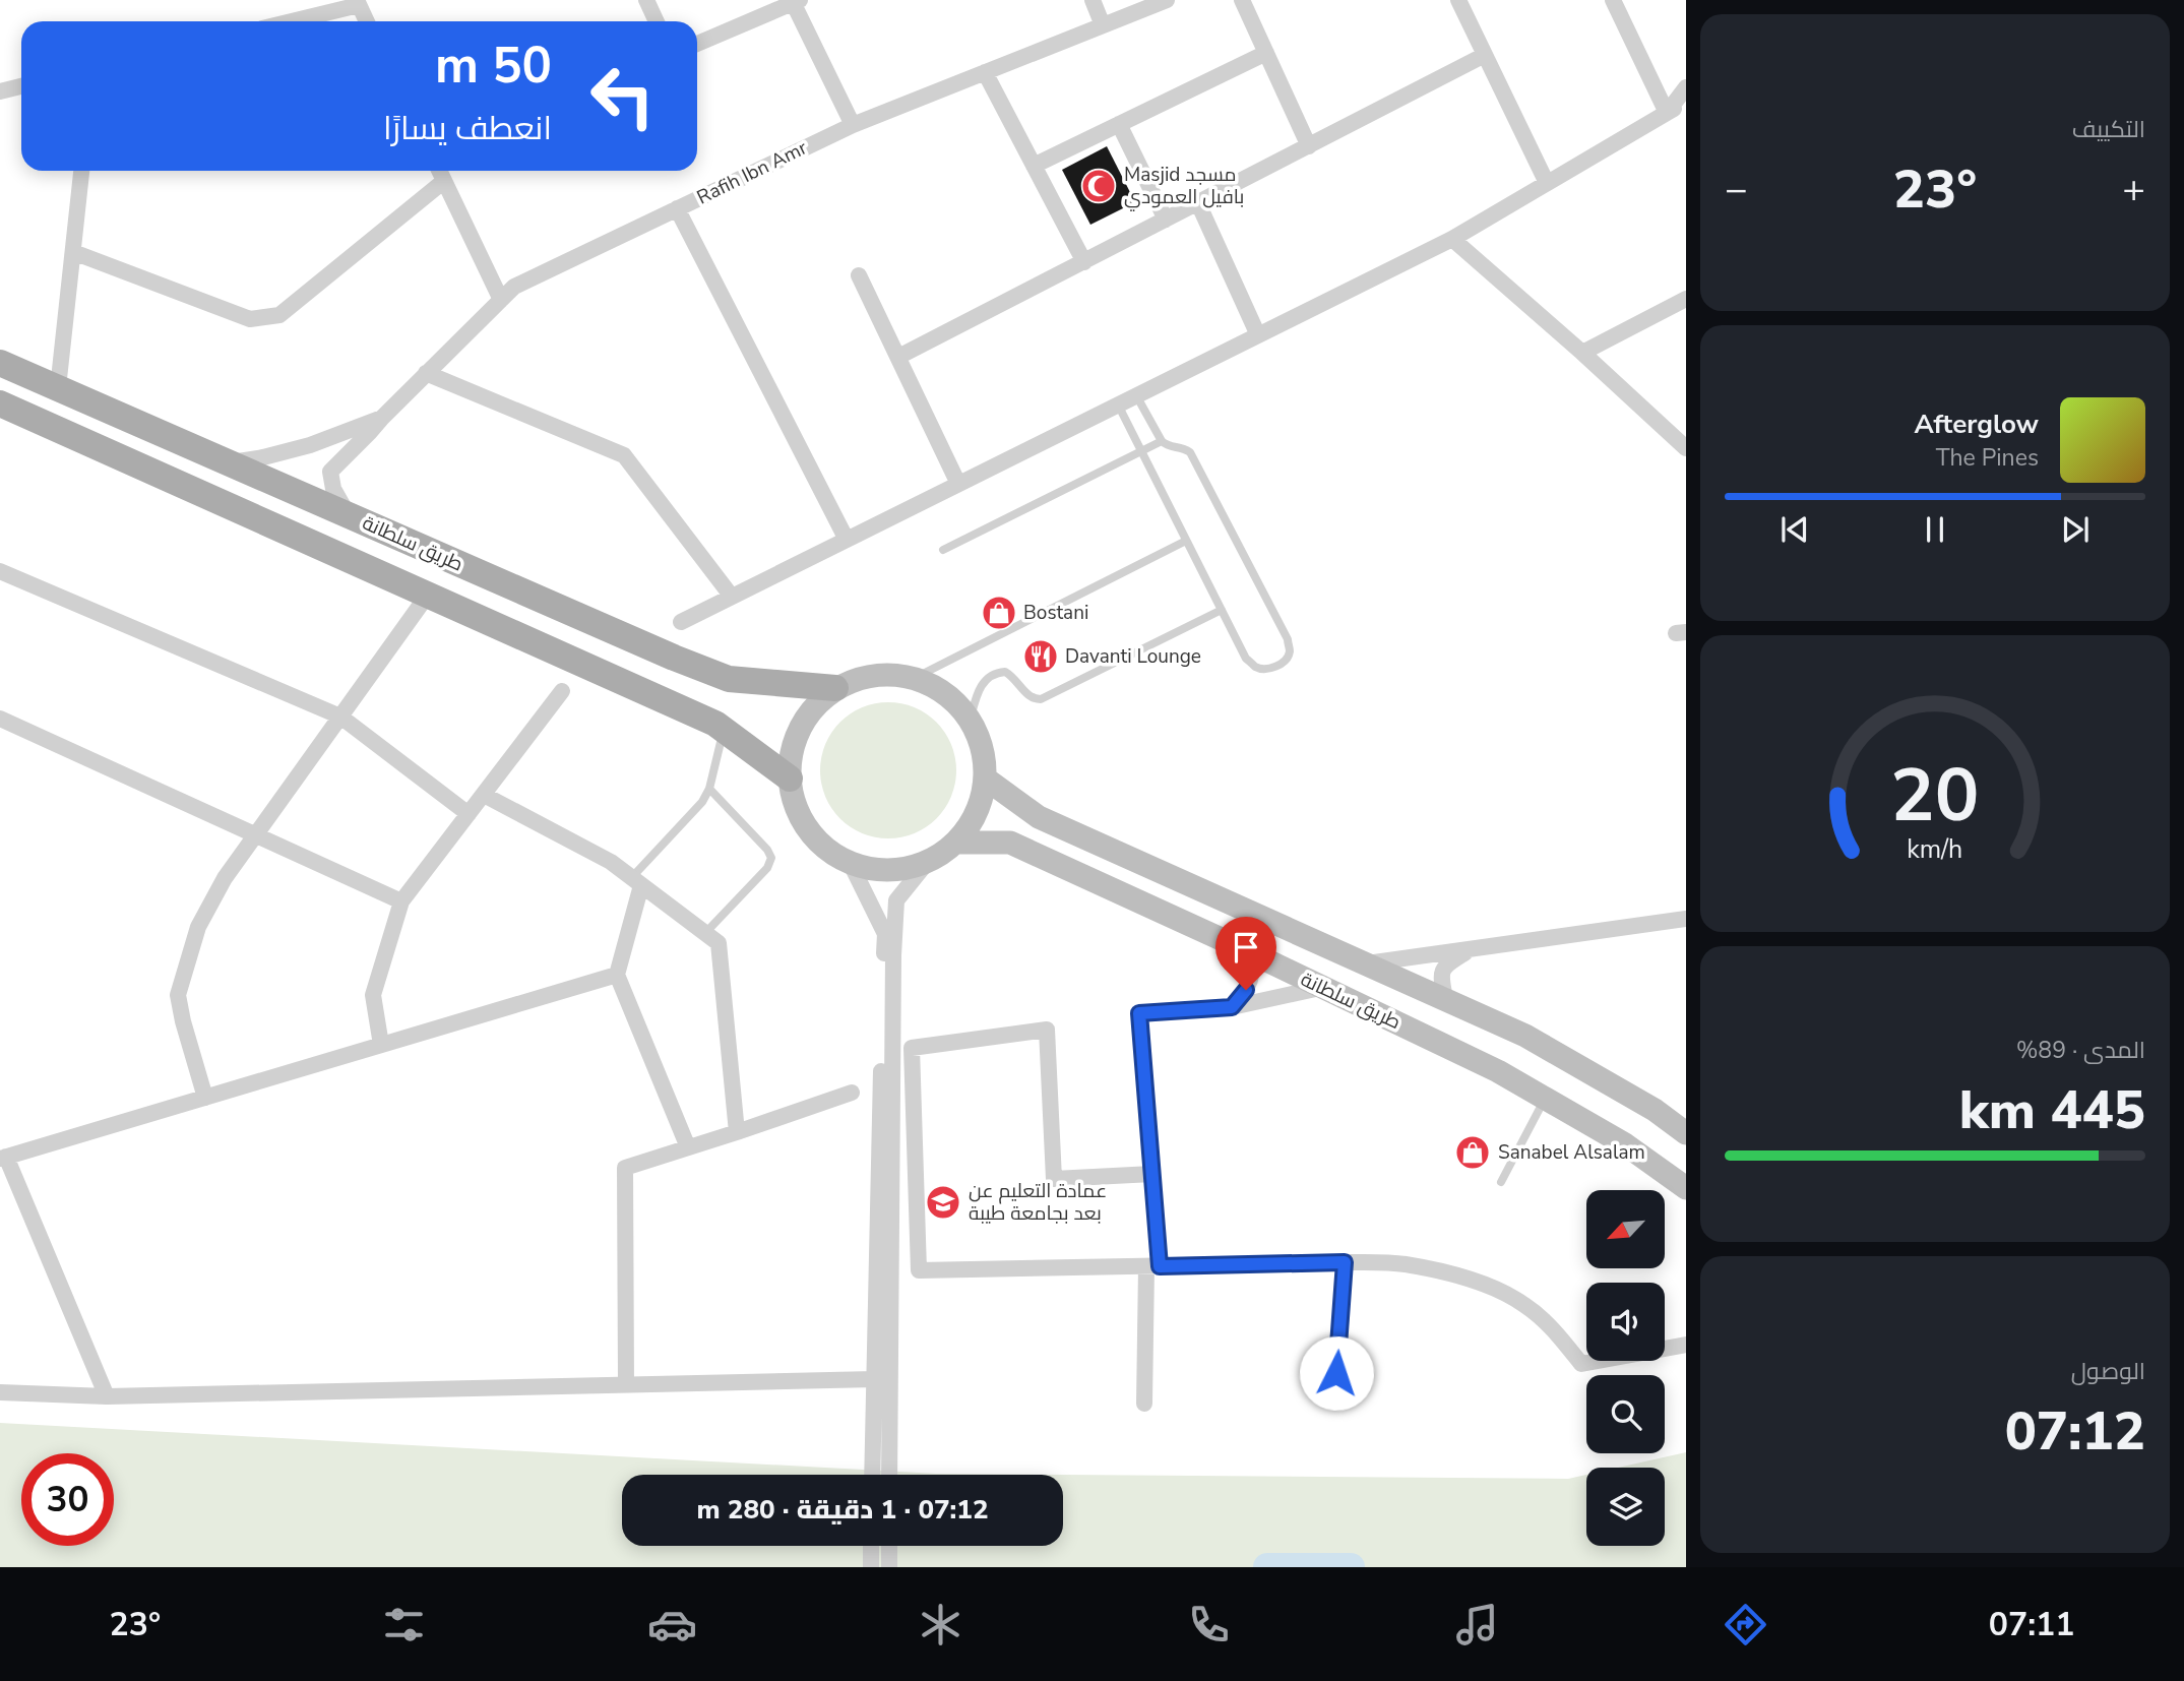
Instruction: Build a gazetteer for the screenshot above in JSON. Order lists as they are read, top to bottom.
{
  "streets": {
    "main road": ["طريق سلطانة"],
    "street": ["Rafih Ibn Amr"]
  },
  "crossings": [
    ["Rafih Ibn Amr", "طريق سلطانة"]
  ],
  "places": {
    "mosque": ["Masjid مسجد بافيل العمودي"],
    "shop": ["Bostani", "Sanabel Alsalam"],
    "restaurant": ["Davanti Lounge"],
    "school or university": ["عمادة التعليم عن بعد بجامعة طيبة"]
  },
  "north": "bottom left",
  "page": {
    "tile": [
      "التكييف",
      ["المدى · 89%", "445 km"],
      ["الوصول", "07:12"]
    ],
    "turn": ["50 m", "انعطف يسارًا"],
    "heat": ["−", "23°", "+"],
    "song": ["Afterglow", "The Pines"],
    "limit": "30",
    "trip": "07:12 · 1 دقيقة · 280 m",
    "tabs": ["07:11", "23°"],
    "gauge": ["20", "km/h"]
  }
}
